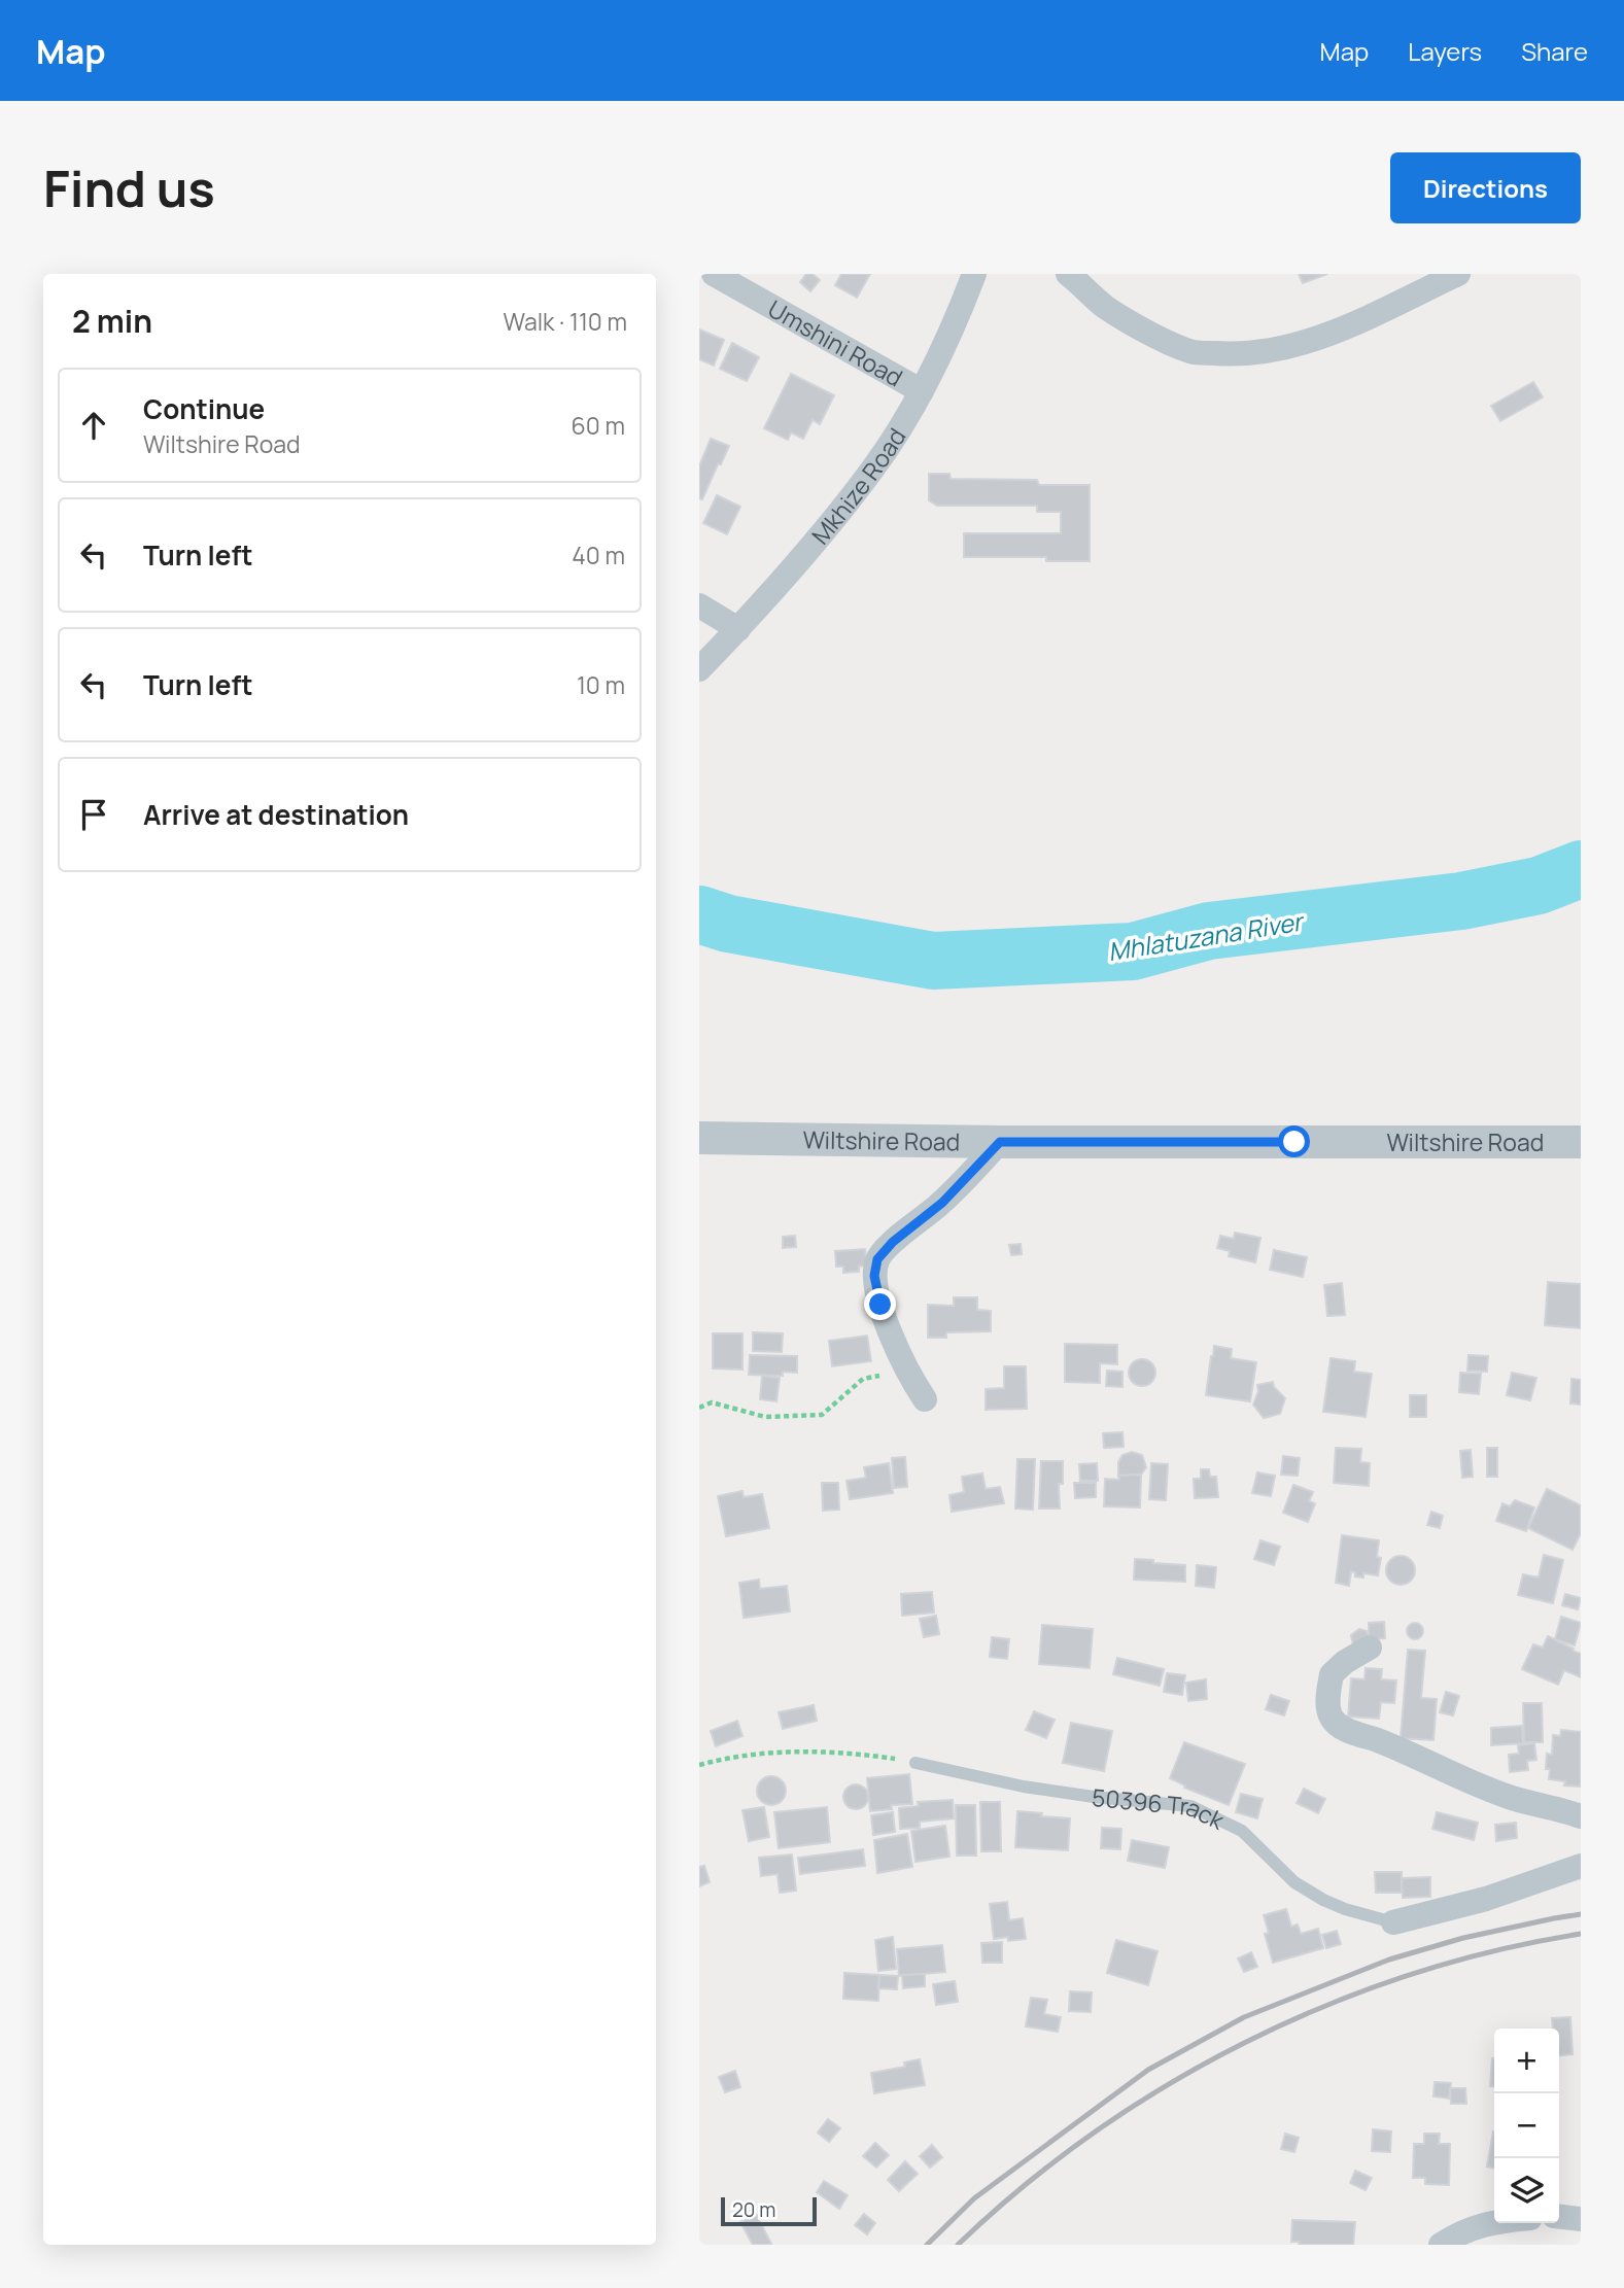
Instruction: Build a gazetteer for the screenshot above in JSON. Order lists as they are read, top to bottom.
{
  "streets": {
    "street": [
      "Umshini Road",
      "Mkhize Road",
      "Wiltshire Road",
      "50396 Track"
    ]
  },
  "crossings": [
    ["Umshini Road", "Mkhize Road"]
  ],
  "water": ["Mhlatuzana River"],
  "scale_bar": "20 m",
  "page": {
    "header": "Map",
    "nav": ["Map", "Layers", "Share"],
    "buttons": "Directions",
    "title": "Find us",
    "heading": ["2 min", "Walk · 110 m"],
    "list": [
      ["Continue", "Wiltshire Road", "60 m"],
      ["Turn left", "40 m"],
      ["Turn left", "10 m"],
      "Arrive at destination"
    ],
    "map_buttons": ["+", "−"],
    "scale": "20 m"
  }
}
